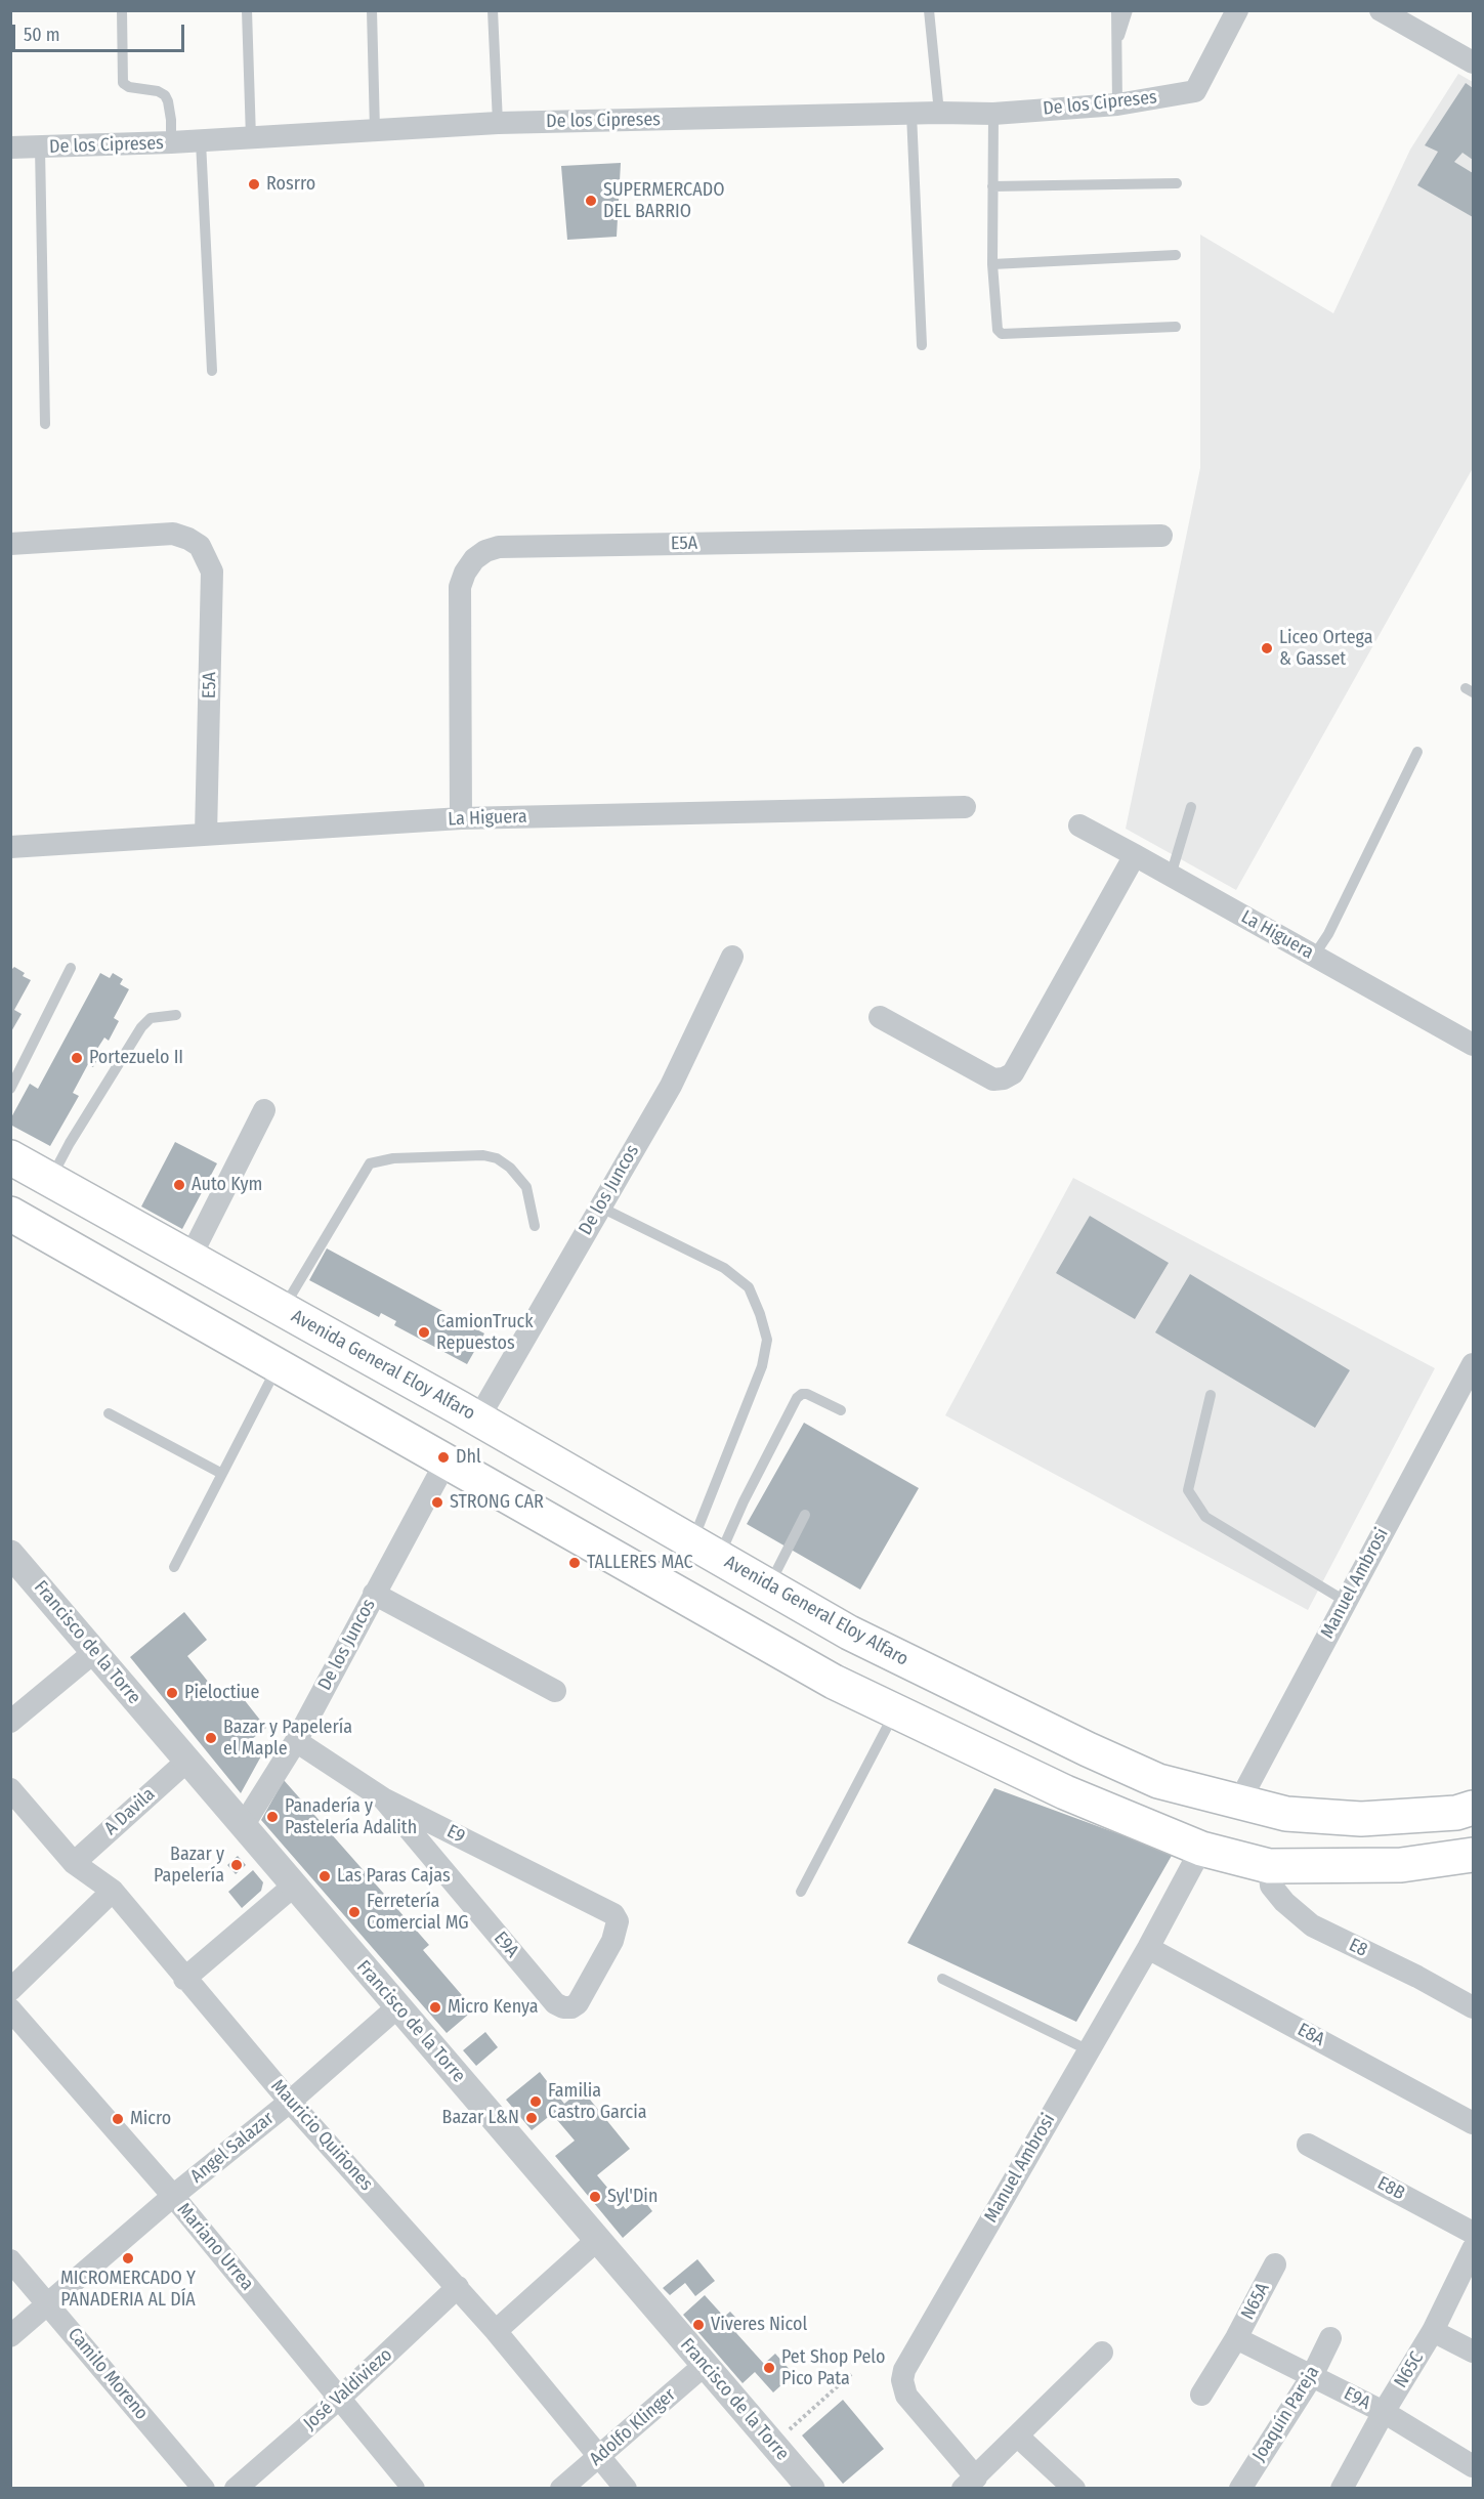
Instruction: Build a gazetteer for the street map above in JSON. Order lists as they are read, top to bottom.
{
  "streets": {
    "main road": ["Avenida General Eloy Alfaro"],
    "street": [
      "De los Cipreses",
      "E5A",
      "La Higuera",
      "De los Juncos",
      "Manuel Ambrosi",
      "Francisco de la Torre",
      "A Davila",
      "E9",
      "E9A",
      "E8",
      "E8A",
      "Mauricio Quiñones",
      "Angel Salazar",
      "E8B",
      "Mariano Urrea",
      "N65A",
      "N65C",
      "Camilo Moreno",
      "José Valdiviezo",
      "Joaquín Pareja",
      "Adolfo Klinger"
    ]
  },
  "crossings": [
    ["E5A", "La Higuera"],
    ["De los Juncos", "Avenida General Eloy Alfaro"],
    ["De los Juncos", "Francisco de la Torre"],
    ["De los Juncos", "E9"],
    ["Avenida General Eloy Alfaro", "Manuel Ambrosi"],
    ["Manuel Ambrosi", "E8A"],
    ["Francisco de la Torre", "A Davila"],
    ["Francisco de la Torre", "Angel Salazar"],
    ["Francisco de la Torre", "Adolfo Klinger"],
    ["A Davila", "Mauricio Quiñones"],
    ["E9", "E9A"],
    ["E9A", "N65A"],
    ["E9A", "N65C"],
    ["E9A", "Joaquín Pareja"],
    ["Mauricio Quiñones", "Angel Salazar"],
    ["Mauricio Quiñones", "José Valdiviezo"],
    ["Mauricio Quiñones", "Adolfo Klinger"],
    ["Angel Salazar", "Mariano Urrea"],
    ["Angel Salazar", "Camilo Moreno"],
    ["Mariano Urrea", "José Valdiviezo"]
  ],
  "places": [
    "Rosrro",
    "SUPERMERCADO DEL BARRIO",
    "Liceo Ortega & Gasset",
    "Portezuelo II",
    "Auto Kym",
    "CamionTruck Repuestos",
    "Dhl",
    "STRONG CAR",
    "TALLERES MAC",
    "Pieloctiue",
    "Bazar y Papelería el Maple",
    "Panadería y Pastelería Adalith",
    "Bazar y Papelería",
    "Las Paras Cajas",
    "Ferretería Comercial MG",
    "Micro Kenya",
    "Familia Castro Garcia",
    "Bazar L&N",
    "Micro",
    "Syl'Din",
    "MICROMERCADO Y PANADERIA AL DÍA",
    "Viveres Nicol",
    "Pet Shop Pelo Pico Pata"
  ],
  "scale_bar": "50 m"
}
